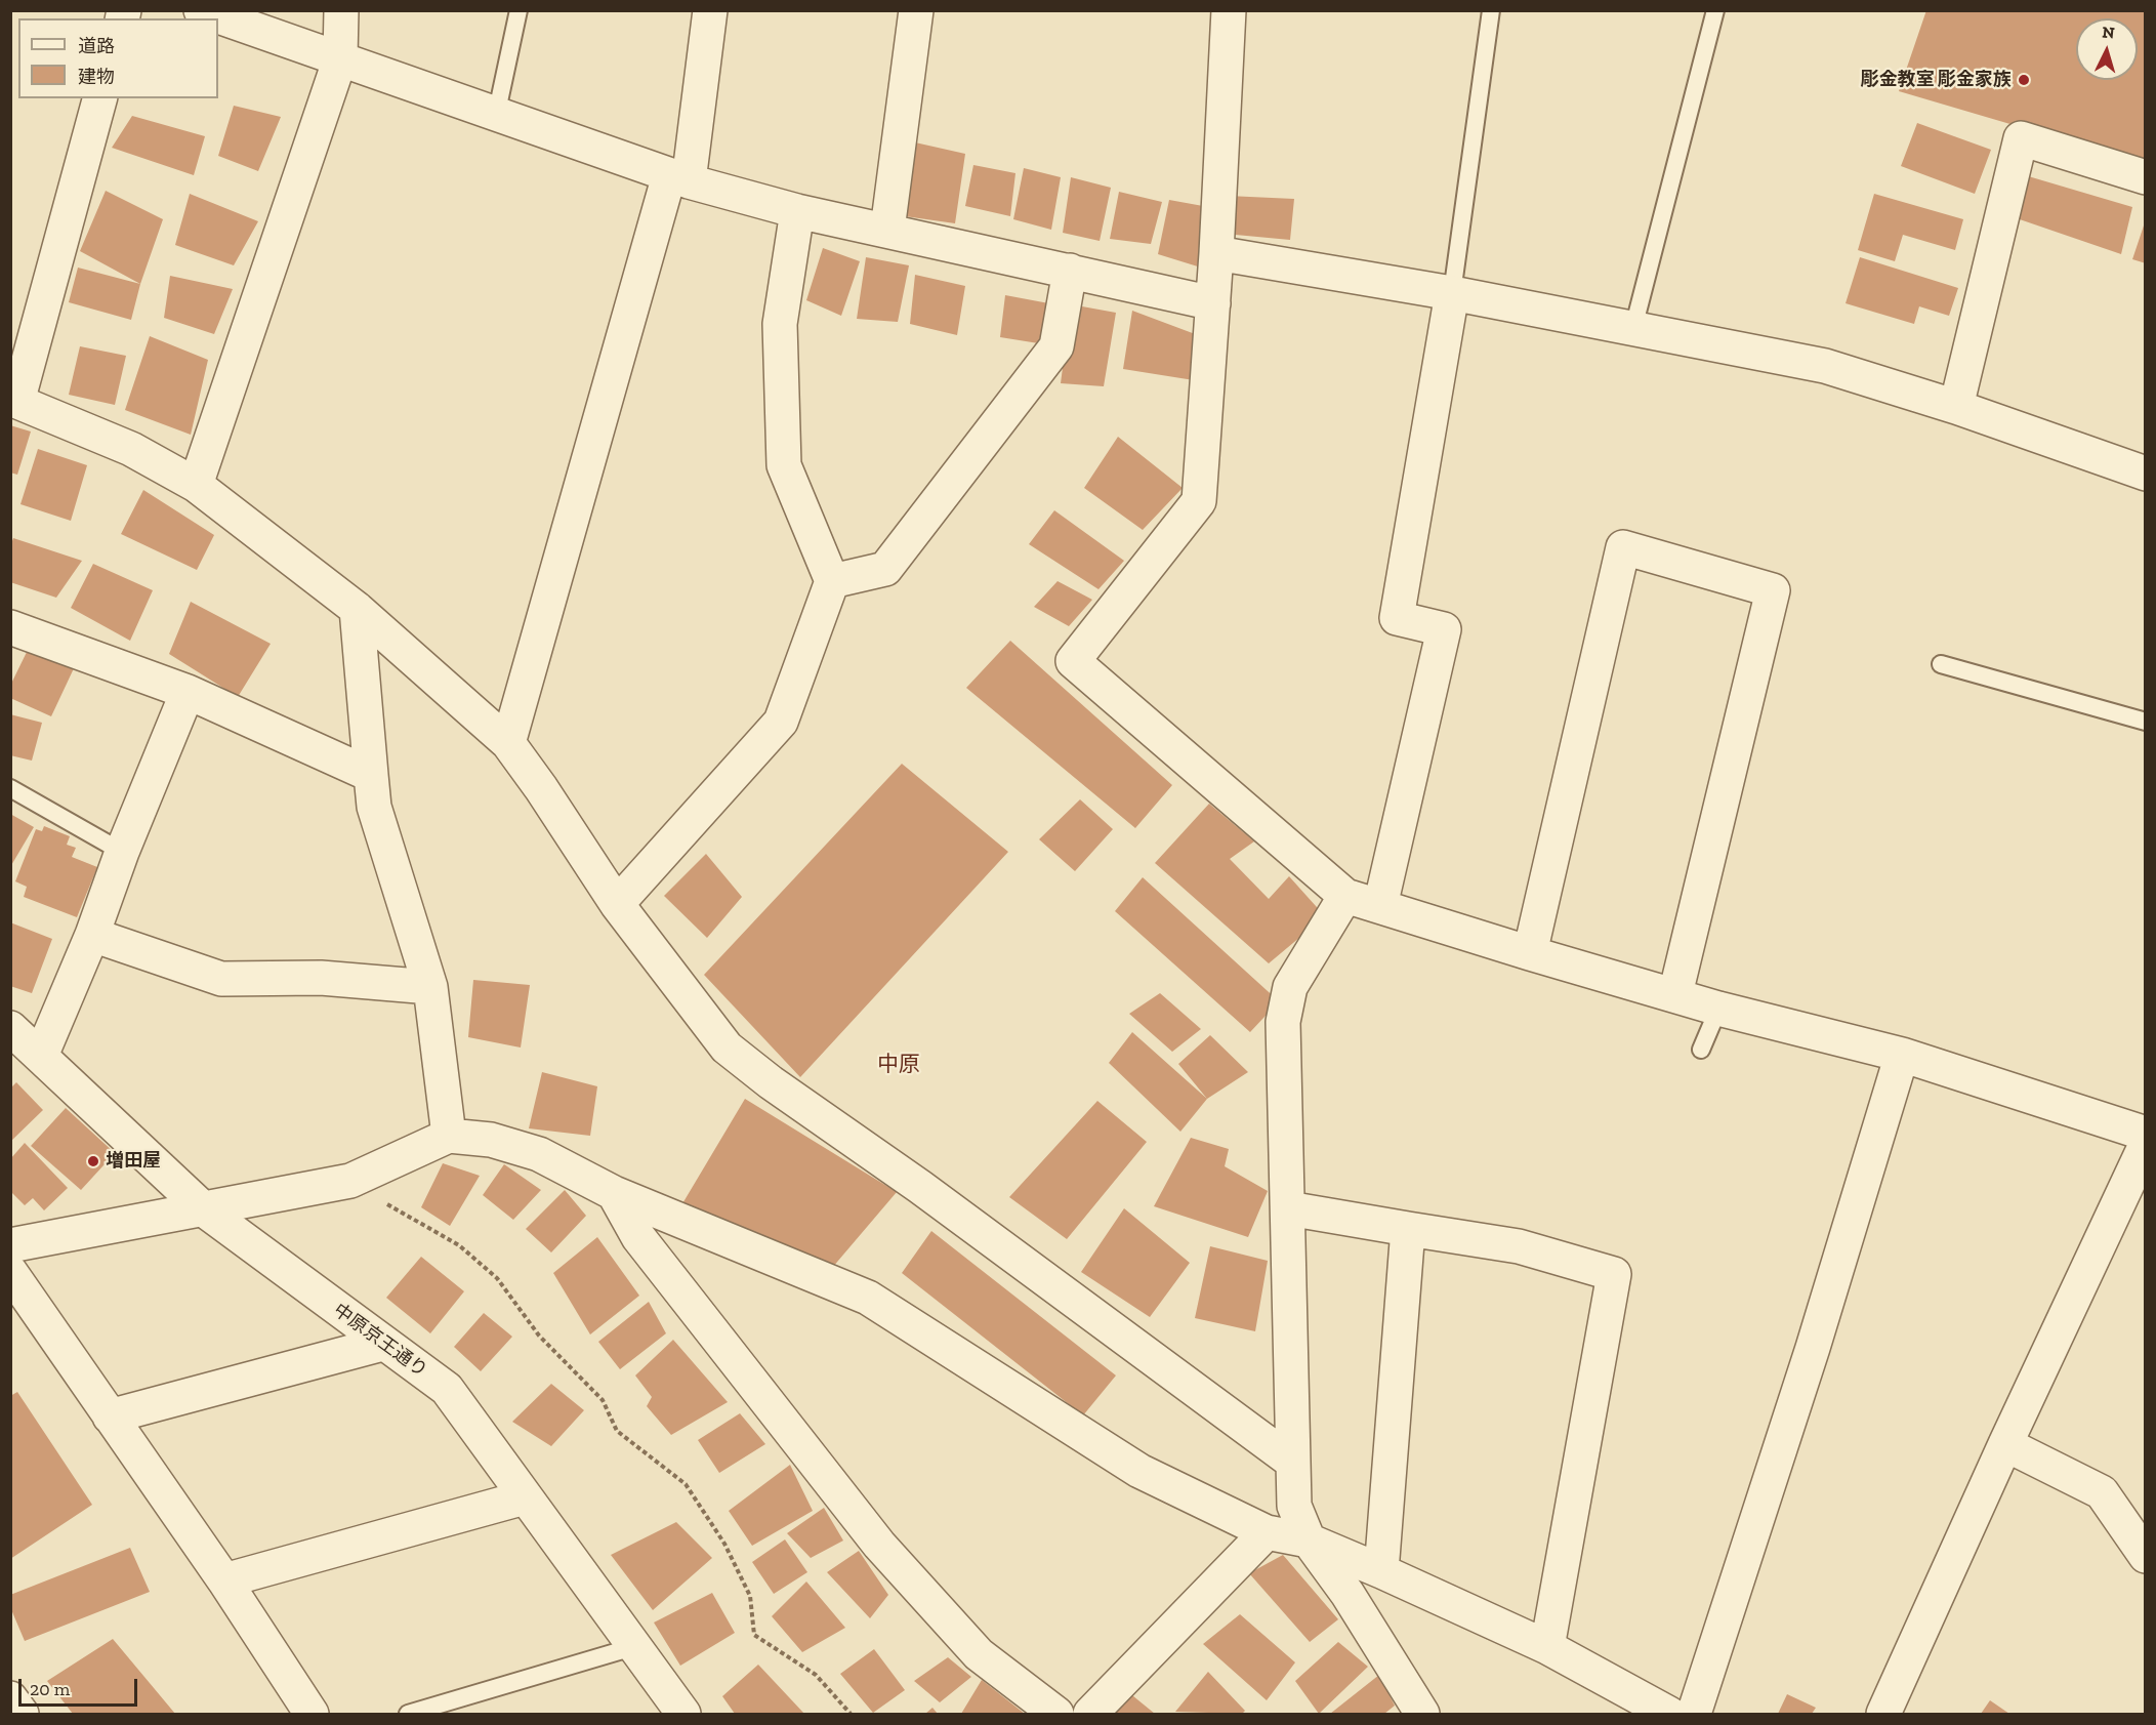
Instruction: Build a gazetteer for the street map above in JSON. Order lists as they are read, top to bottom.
{
  "streets": {
    "street": ["中原京王通り"]
  },
  "districts": ["中原"],
  "places": ["彫金教室 彫金家族", "増田屋"],
  "legend": ["道路", "建物"],
  "scale_bar": "20 m",
  "north": "top"
}
